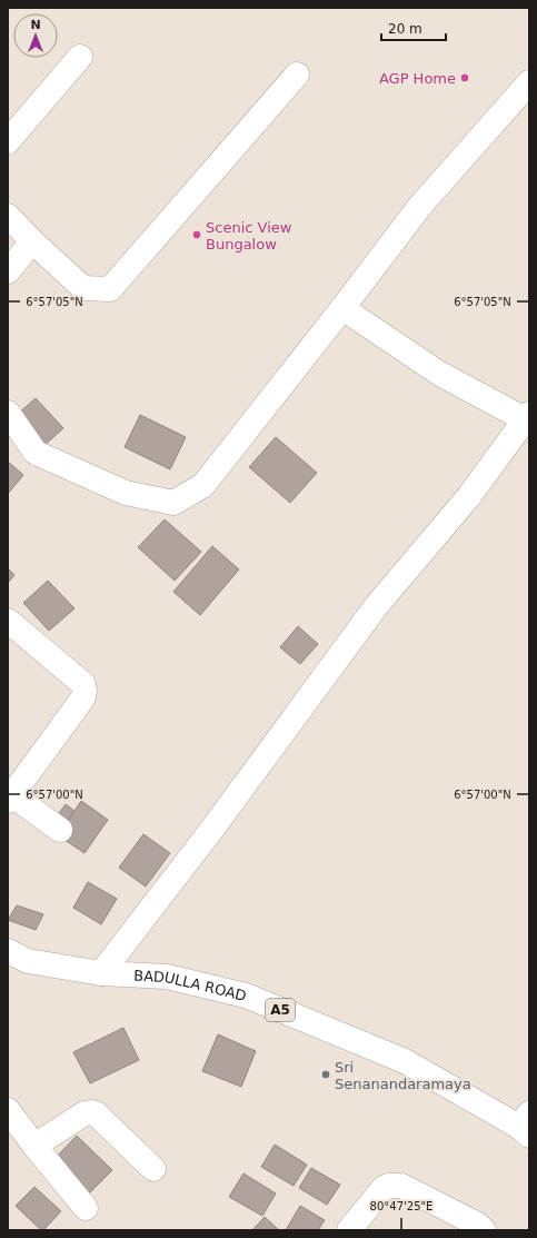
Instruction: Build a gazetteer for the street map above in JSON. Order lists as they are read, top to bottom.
{
  "streets": {
    "main road": ["BADULLA ROAD", "A5"]
  },
  "places": ["AGP Home", "Scenic View Bungalow", "Sri Senanandaramaya"],
  "scale_bar": "20 m",
  "north": "top",
  "coordinates": ["6°57'05\"N", "6°57'00\"N", "80°47'25\"E"]
}
